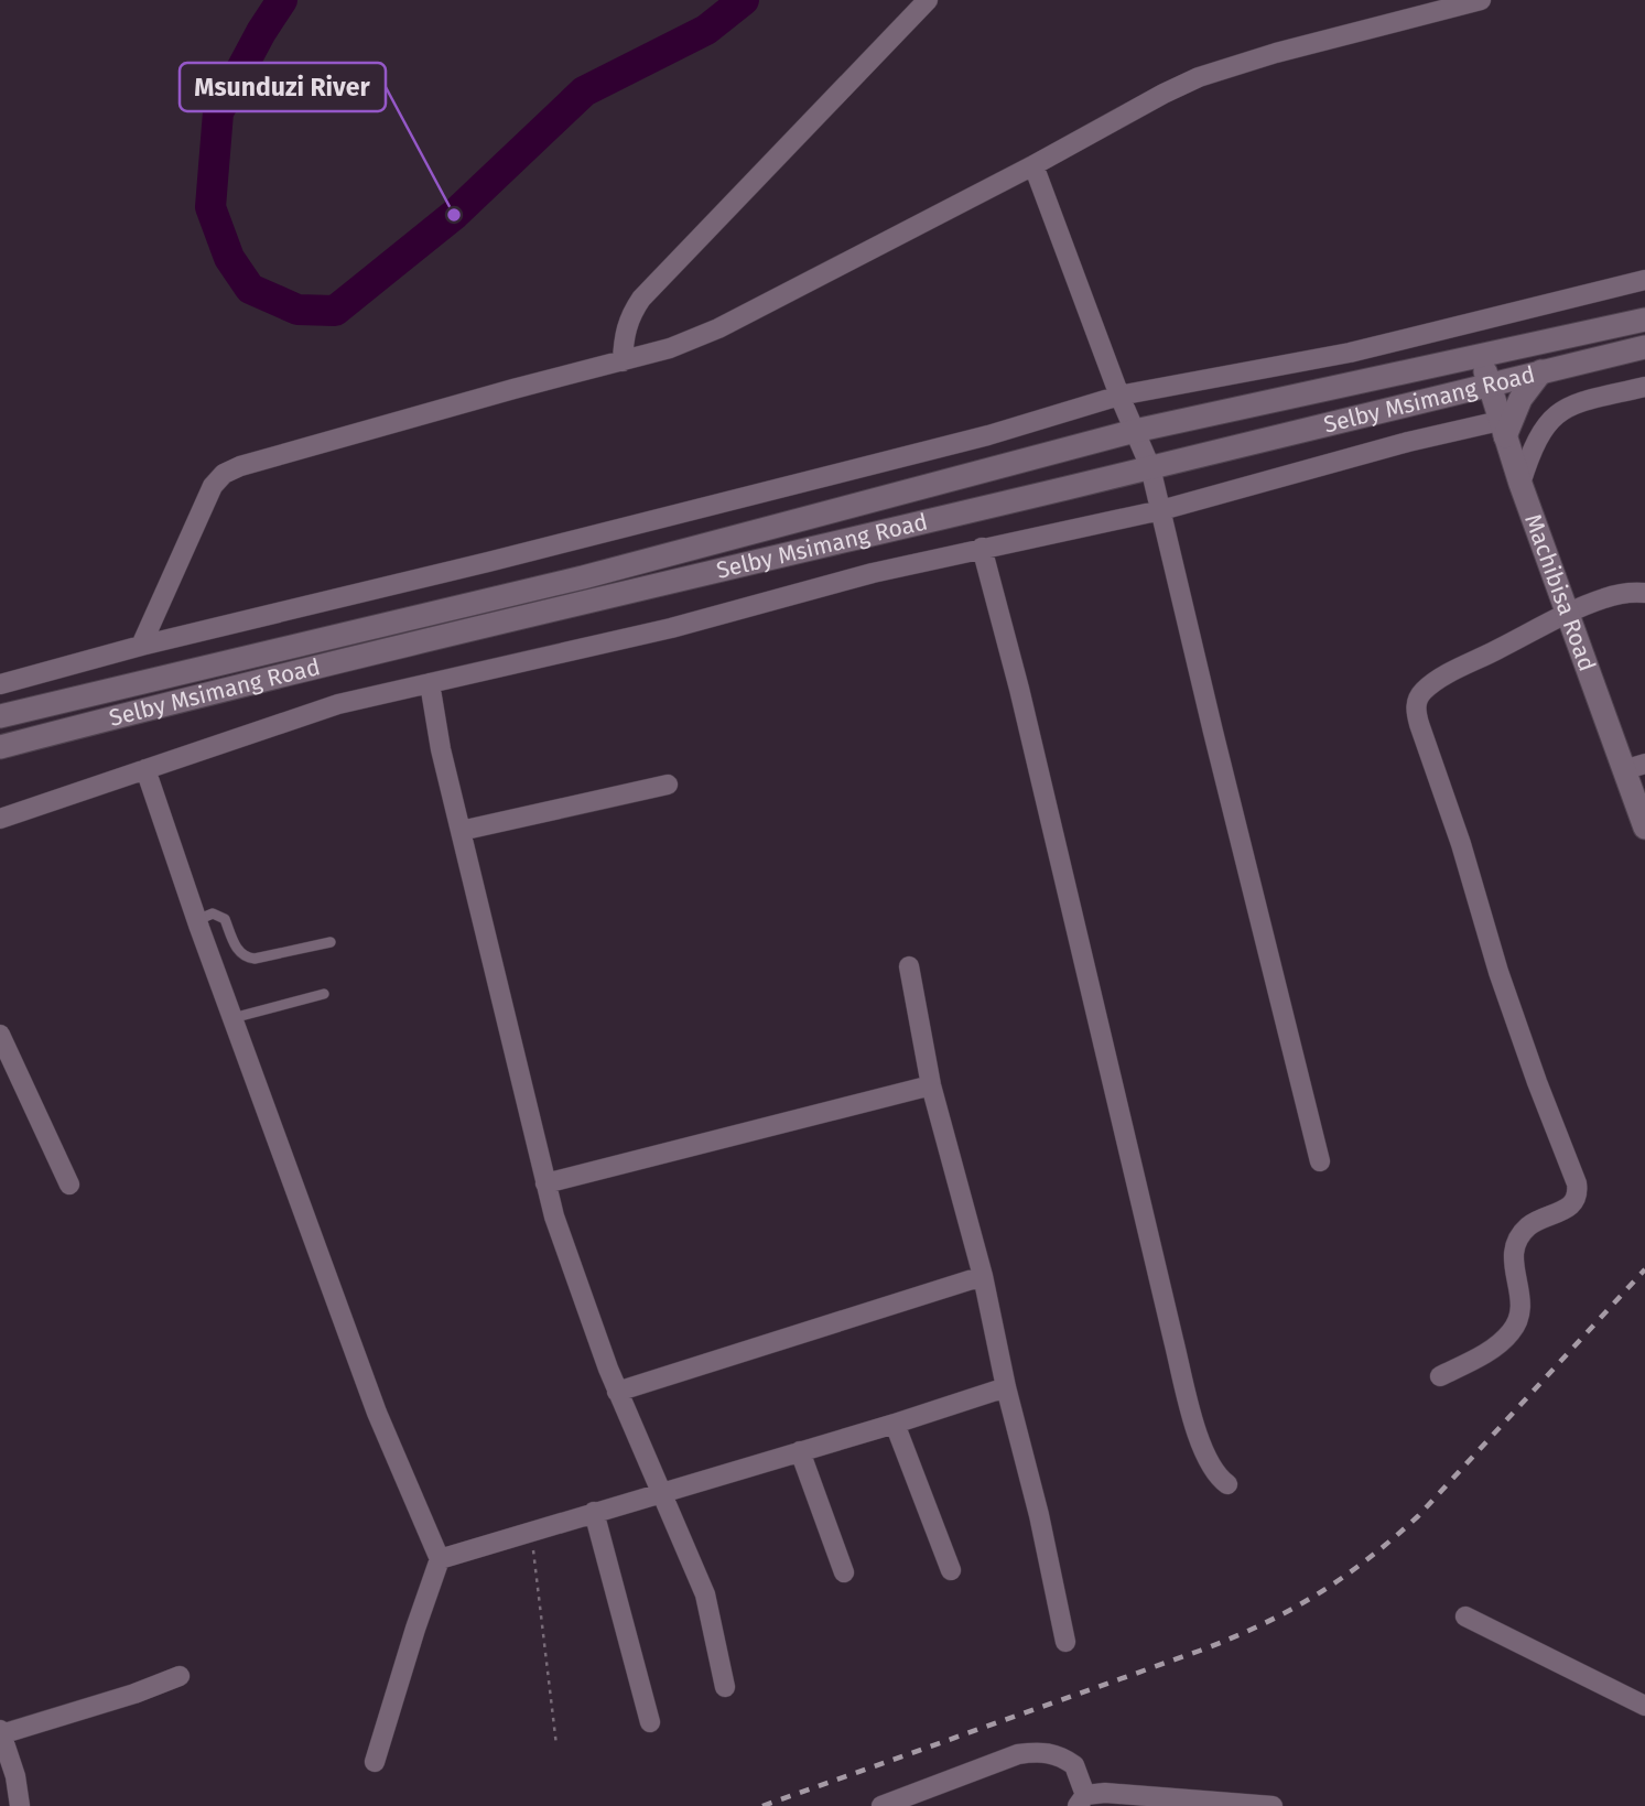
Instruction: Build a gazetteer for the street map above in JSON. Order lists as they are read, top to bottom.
{
  "streets": {
    "main road": ["Selby Msimang Road", "Machibisa Road"]
  },
  "crossings": [
    ["Selby Msimang Road", "Machibisa Road"]
  ],
  "places": ["Msunduzi River"]
}
